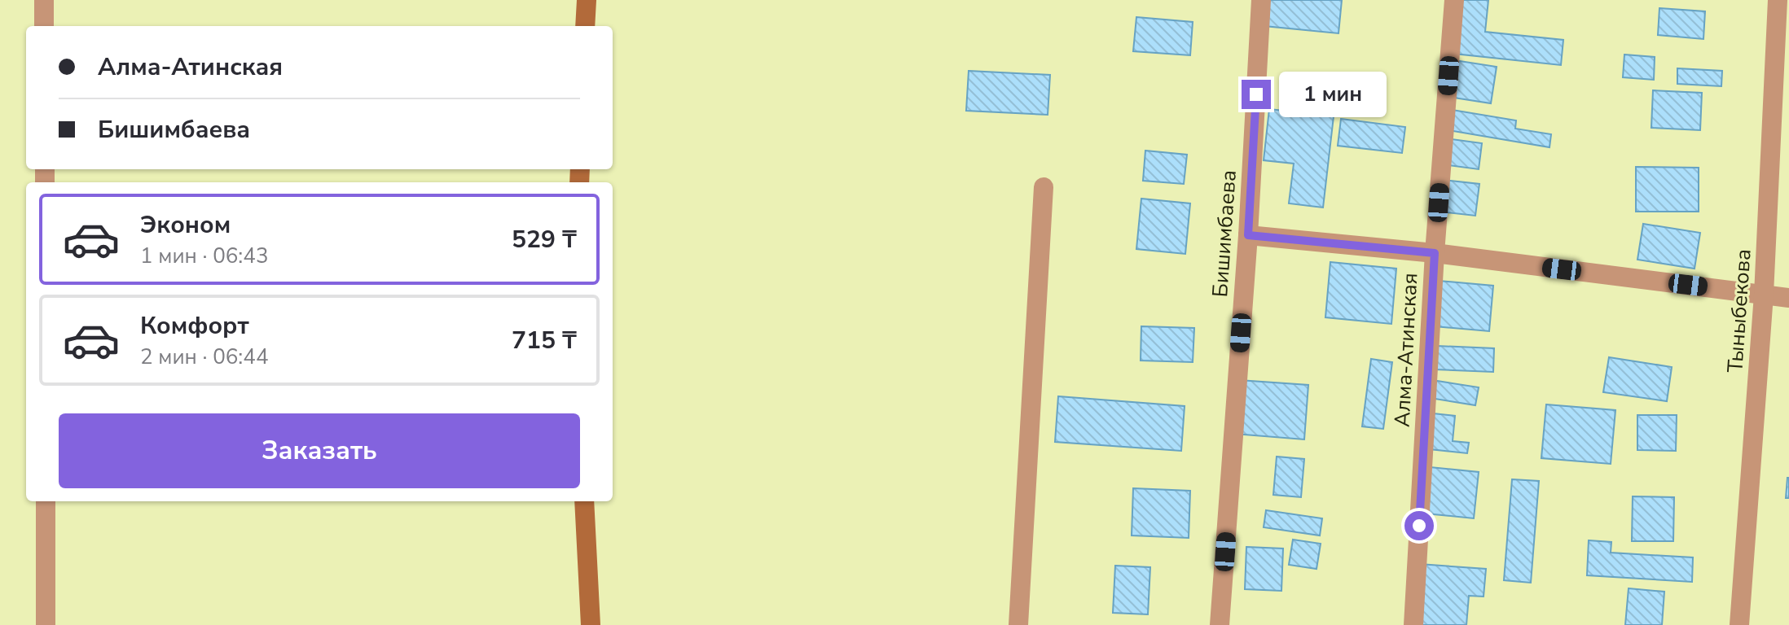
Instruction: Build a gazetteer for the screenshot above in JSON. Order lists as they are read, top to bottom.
{
  "streets": {
    "street": ["Бишимбаева", "Тыныбекова", "Алма-Атинская"]
  },
  "page": {
    "banner": ["Алма-Атинская", "Бишимбаева"],
    "bubble": "1 мин",
    "list": [
      {
        "name": "Эконом",
        "note": "1 мин · 06:43",
        "value": "529 ₸"
      },
      {
        "name": "Комфорт",
        "note": "2 мин · 06:44",
        "value": "715 ₸"
      }
    ],
    "buttons": "Заказать"
  }
}
